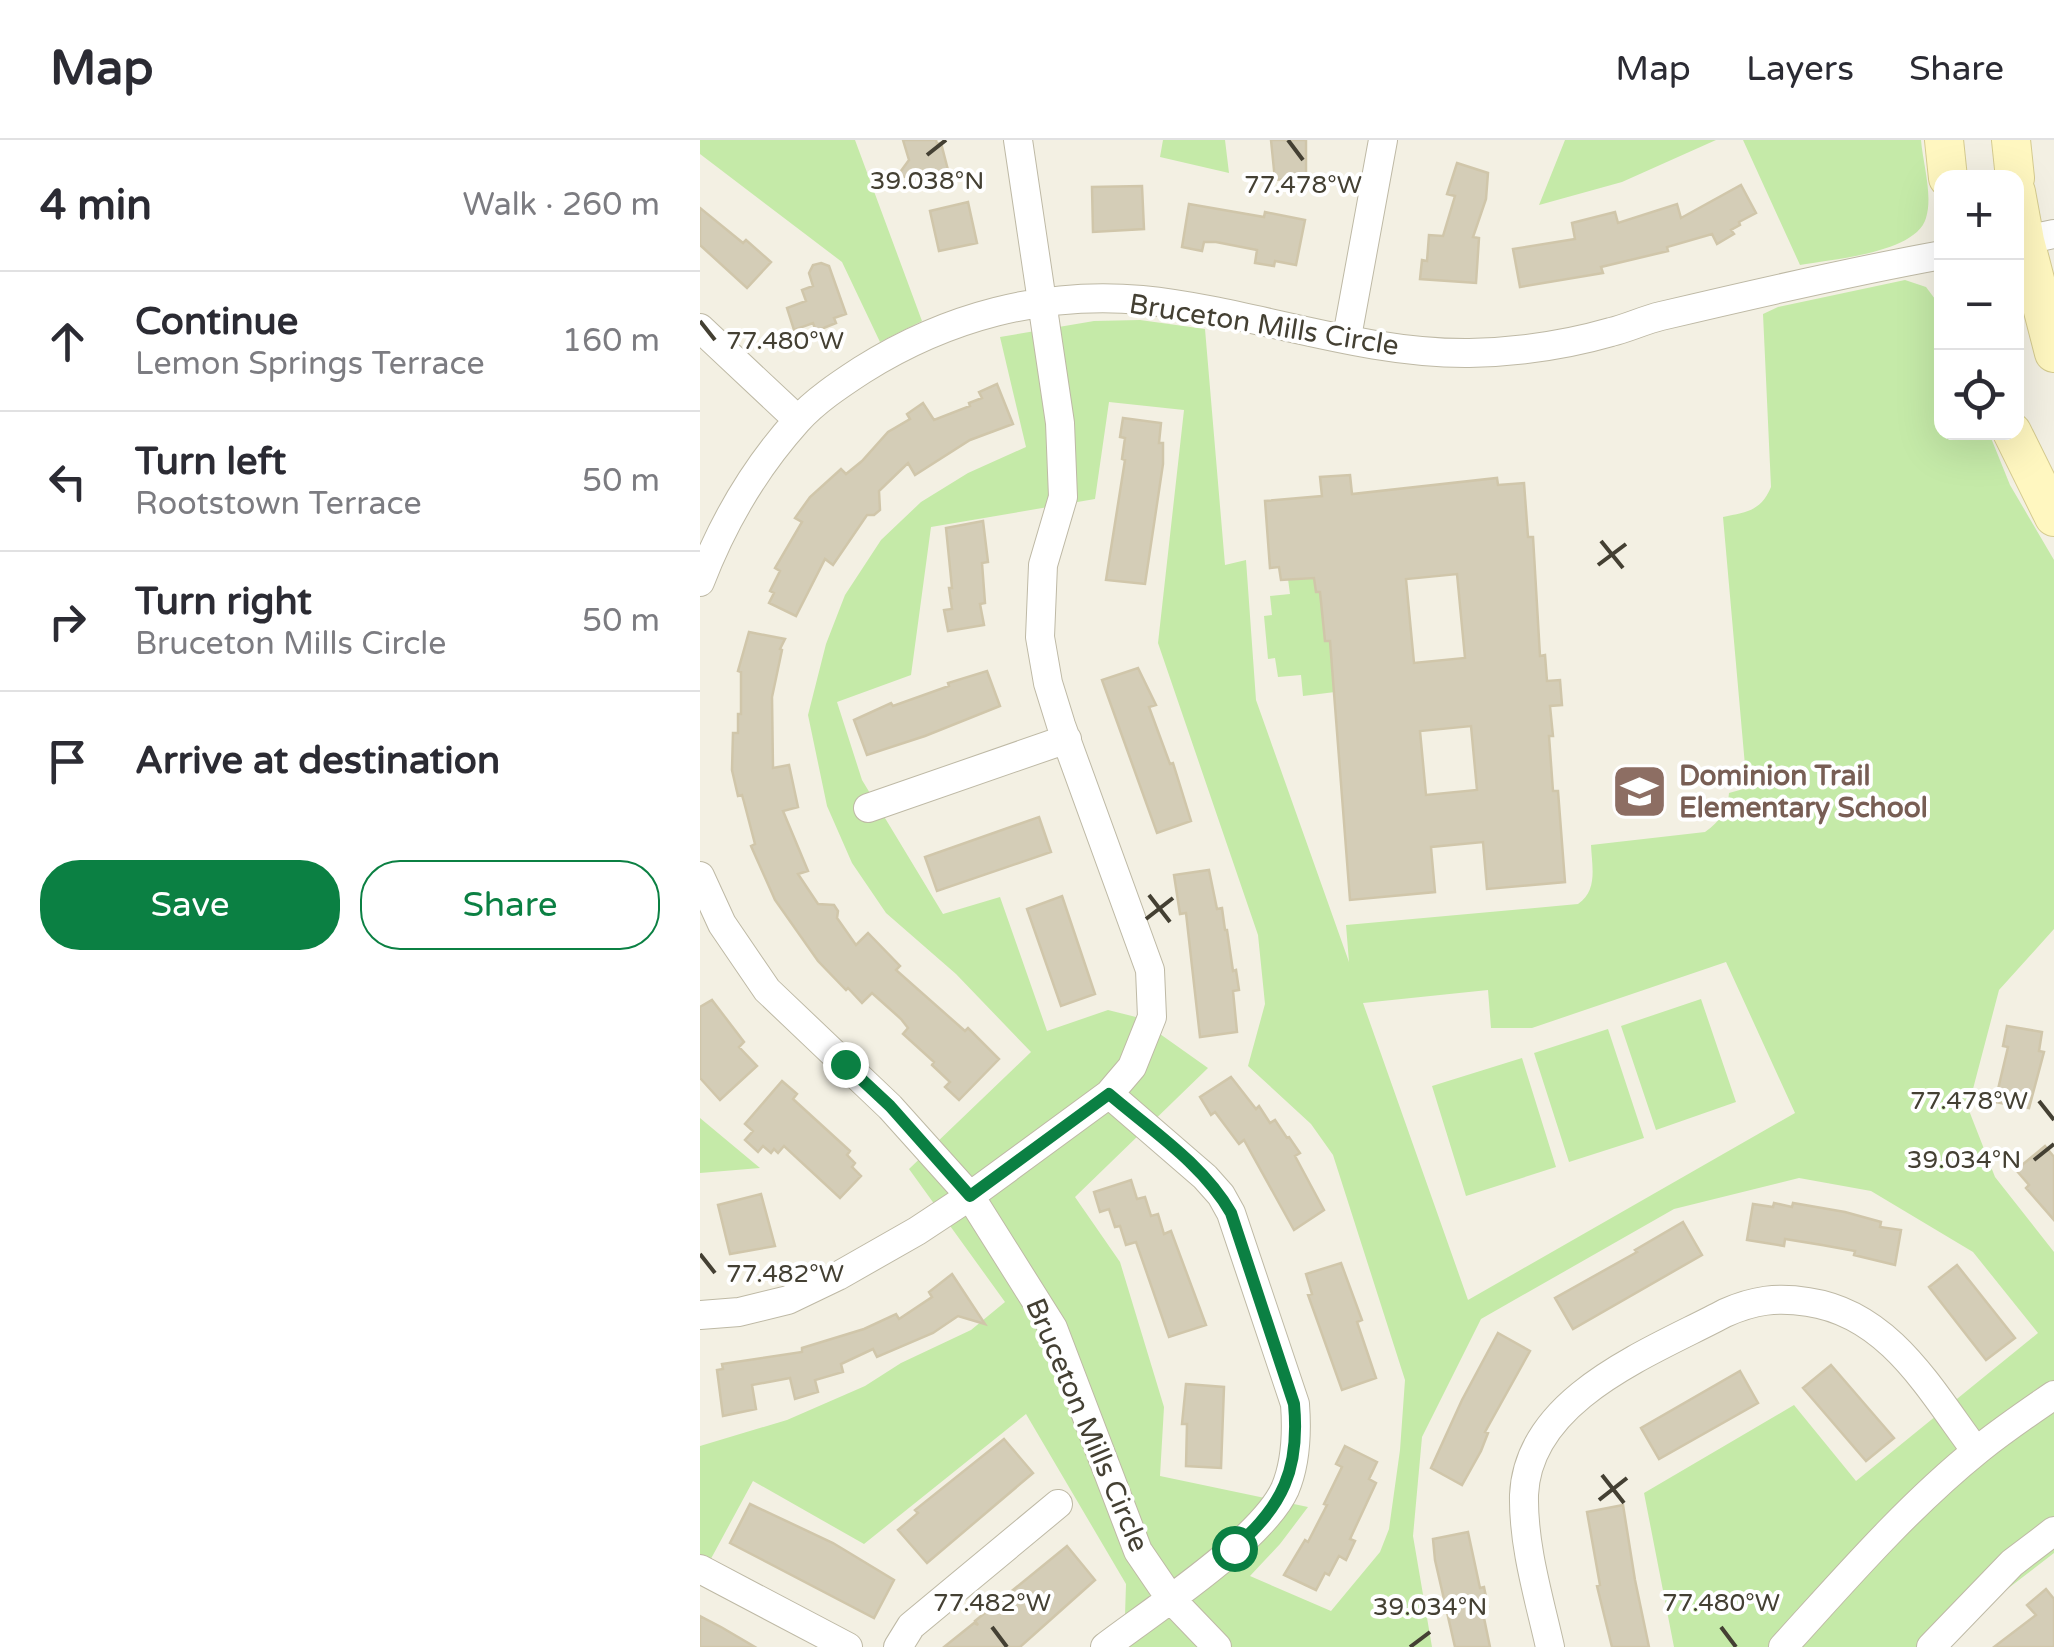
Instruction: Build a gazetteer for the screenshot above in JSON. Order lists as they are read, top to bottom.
{
  "streets": {
    "street": ["Bruceton Mills Circle"]
  },
  "places": {
    "school or university": ["Dominion Trail Elementary School"]
  },
  "page": {
    "header": "Map",
    "nav": ["Map", "Layers", "Share"],
    "heading": ["4 min", "Walk · 260 m"],
    "map_buttons": ["+", "−"],
    "list": [
      ["Continue", "Lemon Springs Terrace", "160 m"],
      ["Turn left", "Rootstown Terrace", "50 m"],
      ["Turn right", "Bruceton Mills Circle", "50 m"],
      "Arrive at destination"
    ],
    "buttons": ["Save", "Share"]
  },
  "coordinates": [
    "39.038°N",
    "77.478°W",
    "77.480°W",
    "39.034°N",
    "77.482°W"
  ]
}
